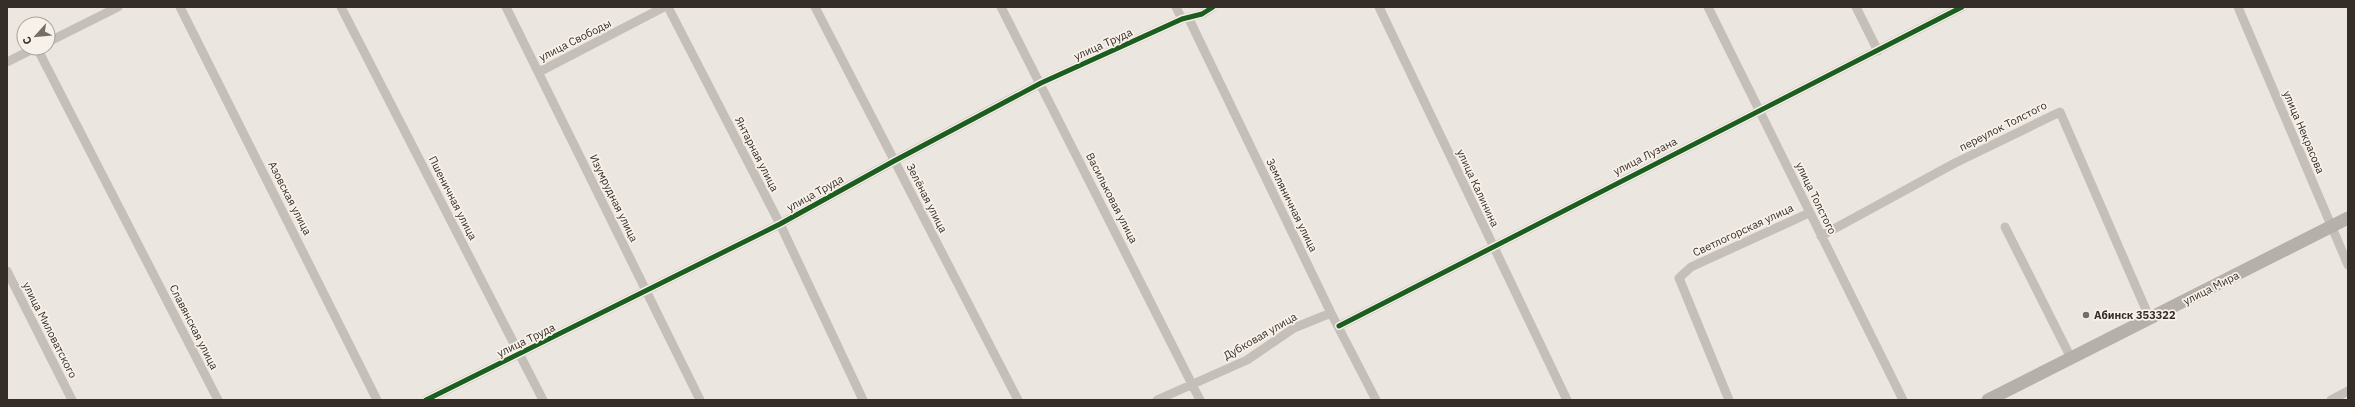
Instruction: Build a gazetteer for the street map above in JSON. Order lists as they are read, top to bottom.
{
  "streets": {
    "main road": ["улица Мира"],
    "street": [
      "улица Свободы",
      "улица Труда",
      "переулок Толстого",
      "улица Некрасова",
      "Янтарная улица",
      "улица Лузана",
      "улица Калинина",
      "Азовская улица",
      "Пшеничная улица",
      "Изумрудная улица",
      "Зелёная улица",
      "Васильковая улица",
      "улица Толстого",
      "Земляничная улица",
      "Светлогорская улица",
      "Славянская улица",
      "улица Миловатского",
      "Дубковая улица"
    ]
  },
  "crossings": [
    ["улица Свободы", "Изумрудная улица"],
    ["улица Труда", "Янтарная улица"],
    ["улица Труда", "Пшеничная улица"],
    ["улица Труда", "Изумрудная улица"],
    ["улица Труда", "Зелёная улица"],
    ["улица Труда", "Васильковая улица"],
    ["улица Труда", "Земляничная улица"],
    ["переулок Толстого", "улица Толстого"],
    ["переулок Толстого", "улица Мира"],
    ["улица Некрасова", "улица Мира"],
    ["улица Лузана", "улица Калинина"],
    ["улица Лузана", "улица Толстого"],
    ["улица Лузана", "Земляничная улица"],
    ["Васильковая улица", "Дубковая улица"],
    ["улица Толстого", "Светлогорская улица"],
    ["Земляничная улица", "Дубковая улица"]
  ],
  "places": ["Абинск 353322"],
  "north": "bottom left"
}
